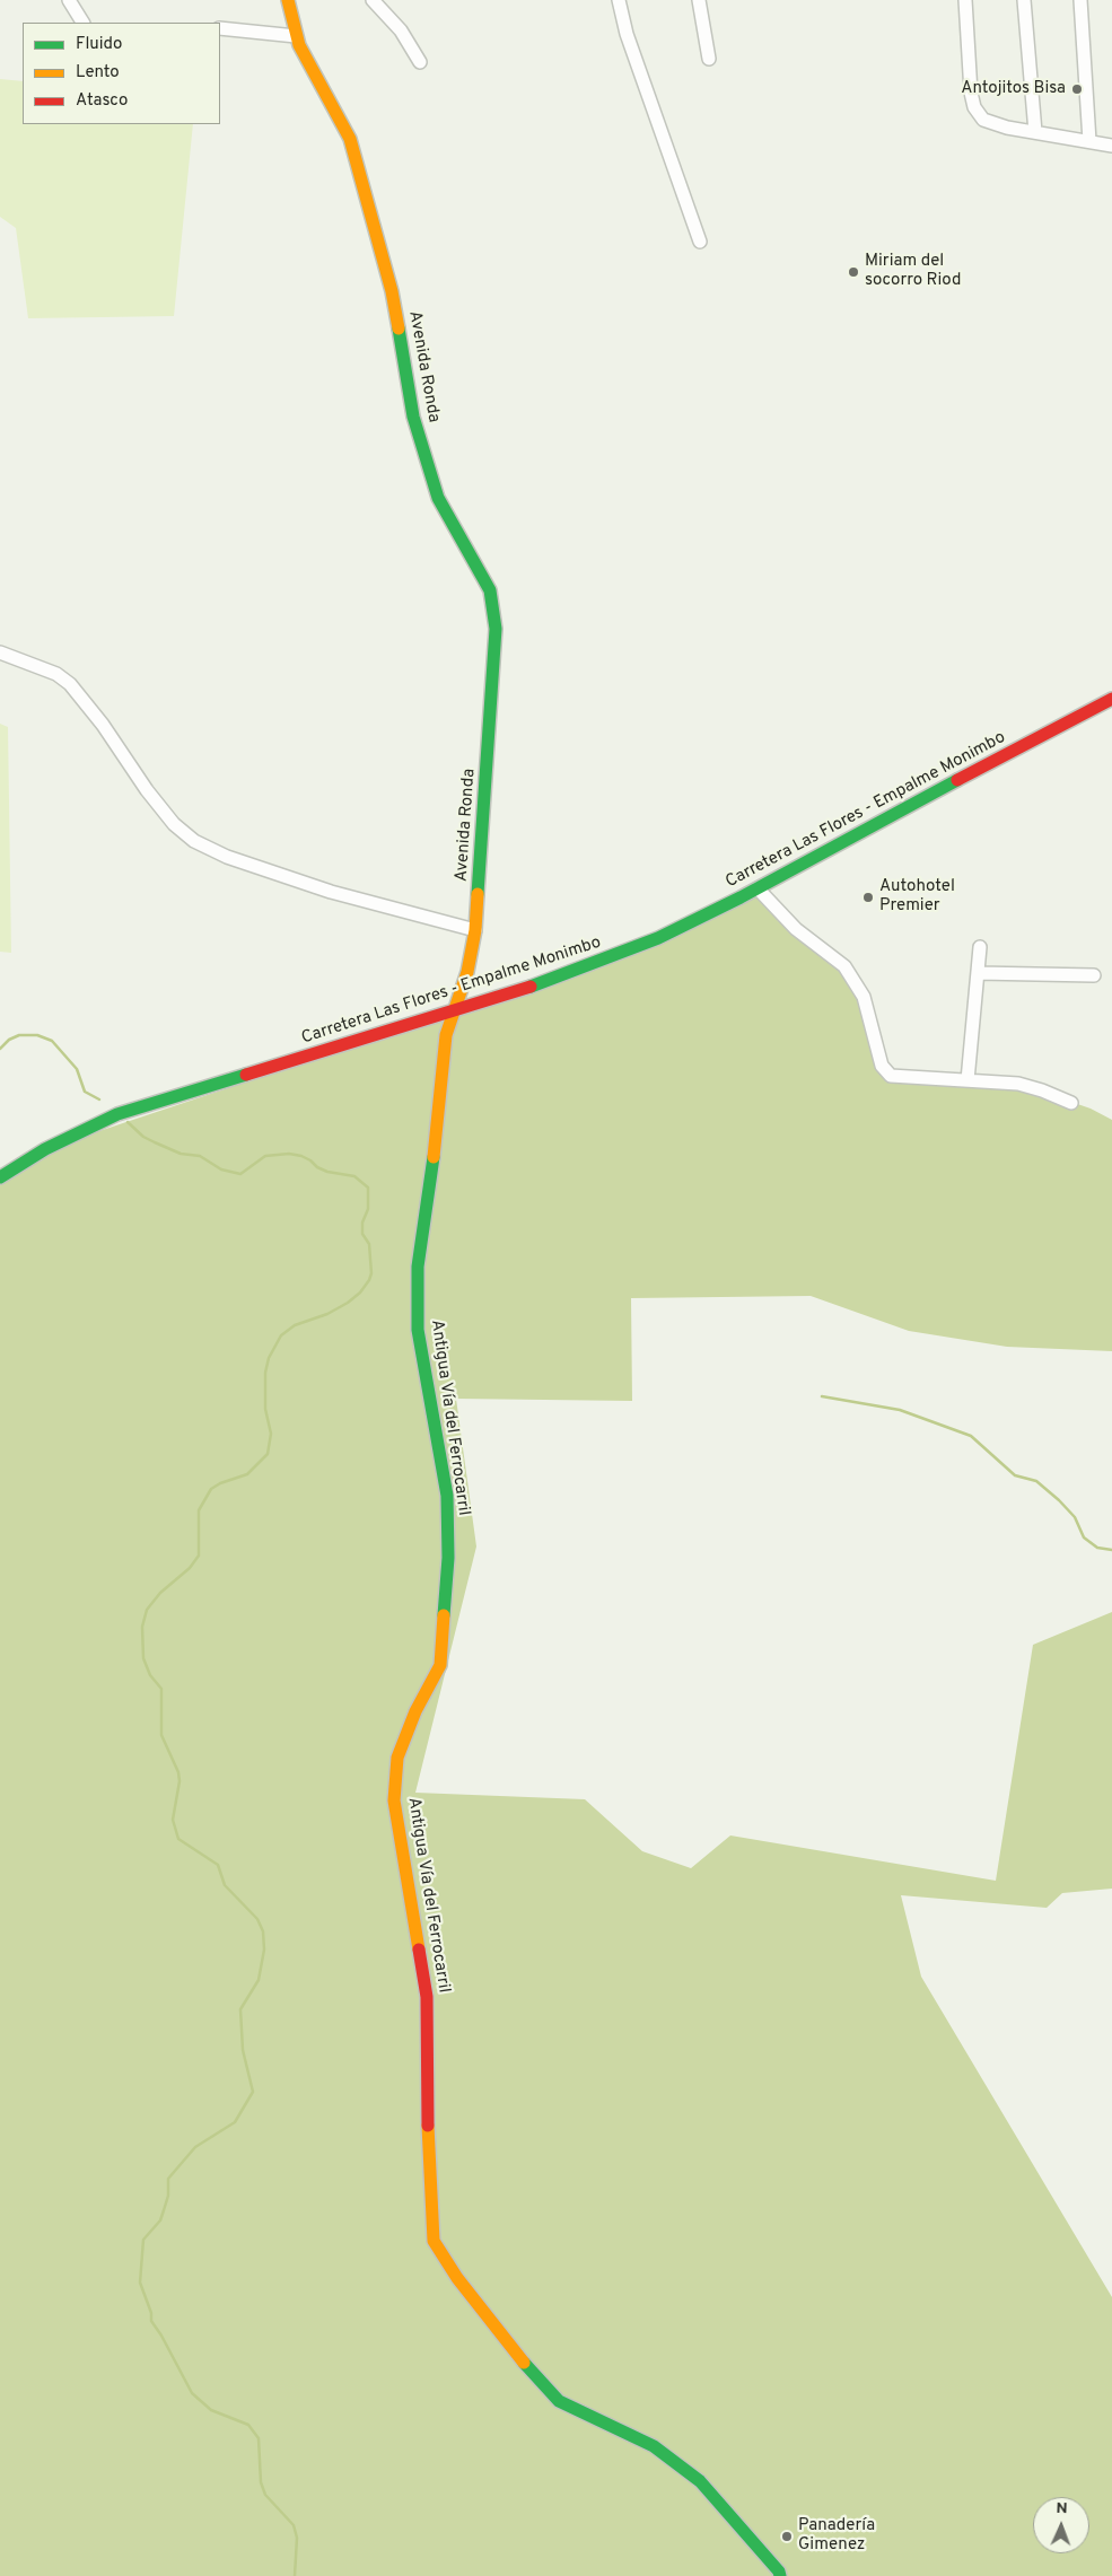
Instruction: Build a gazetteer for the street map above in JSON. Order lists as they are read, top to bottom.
{
  "streets": {
    "main road": ["Avenida Ronda", "Carretera Las Flores - Empalme Monimbo", "Antigua Vía del Ferrocarril"]
  },
  "crossings": [
    ["Avenida Ronda", "Carretera Las Flores - Empalme Monimbo"],
    ["Avenida Ronda", "Antigua Vía del Ferrocarril"],
    ["Carretera Las Flores - Empalme Monimbo", "Antigua Vía del Ferrocarril"]
  ],
  "places": [
    "Antojitos Bisa",
    "Miriam del socorro Riod",
    "Autohotel Premier",
    "Panadería Gimenez"
  ],
  "legend": ["Fluido", "Lento", "Atasco"],
  "north": "top"
}
